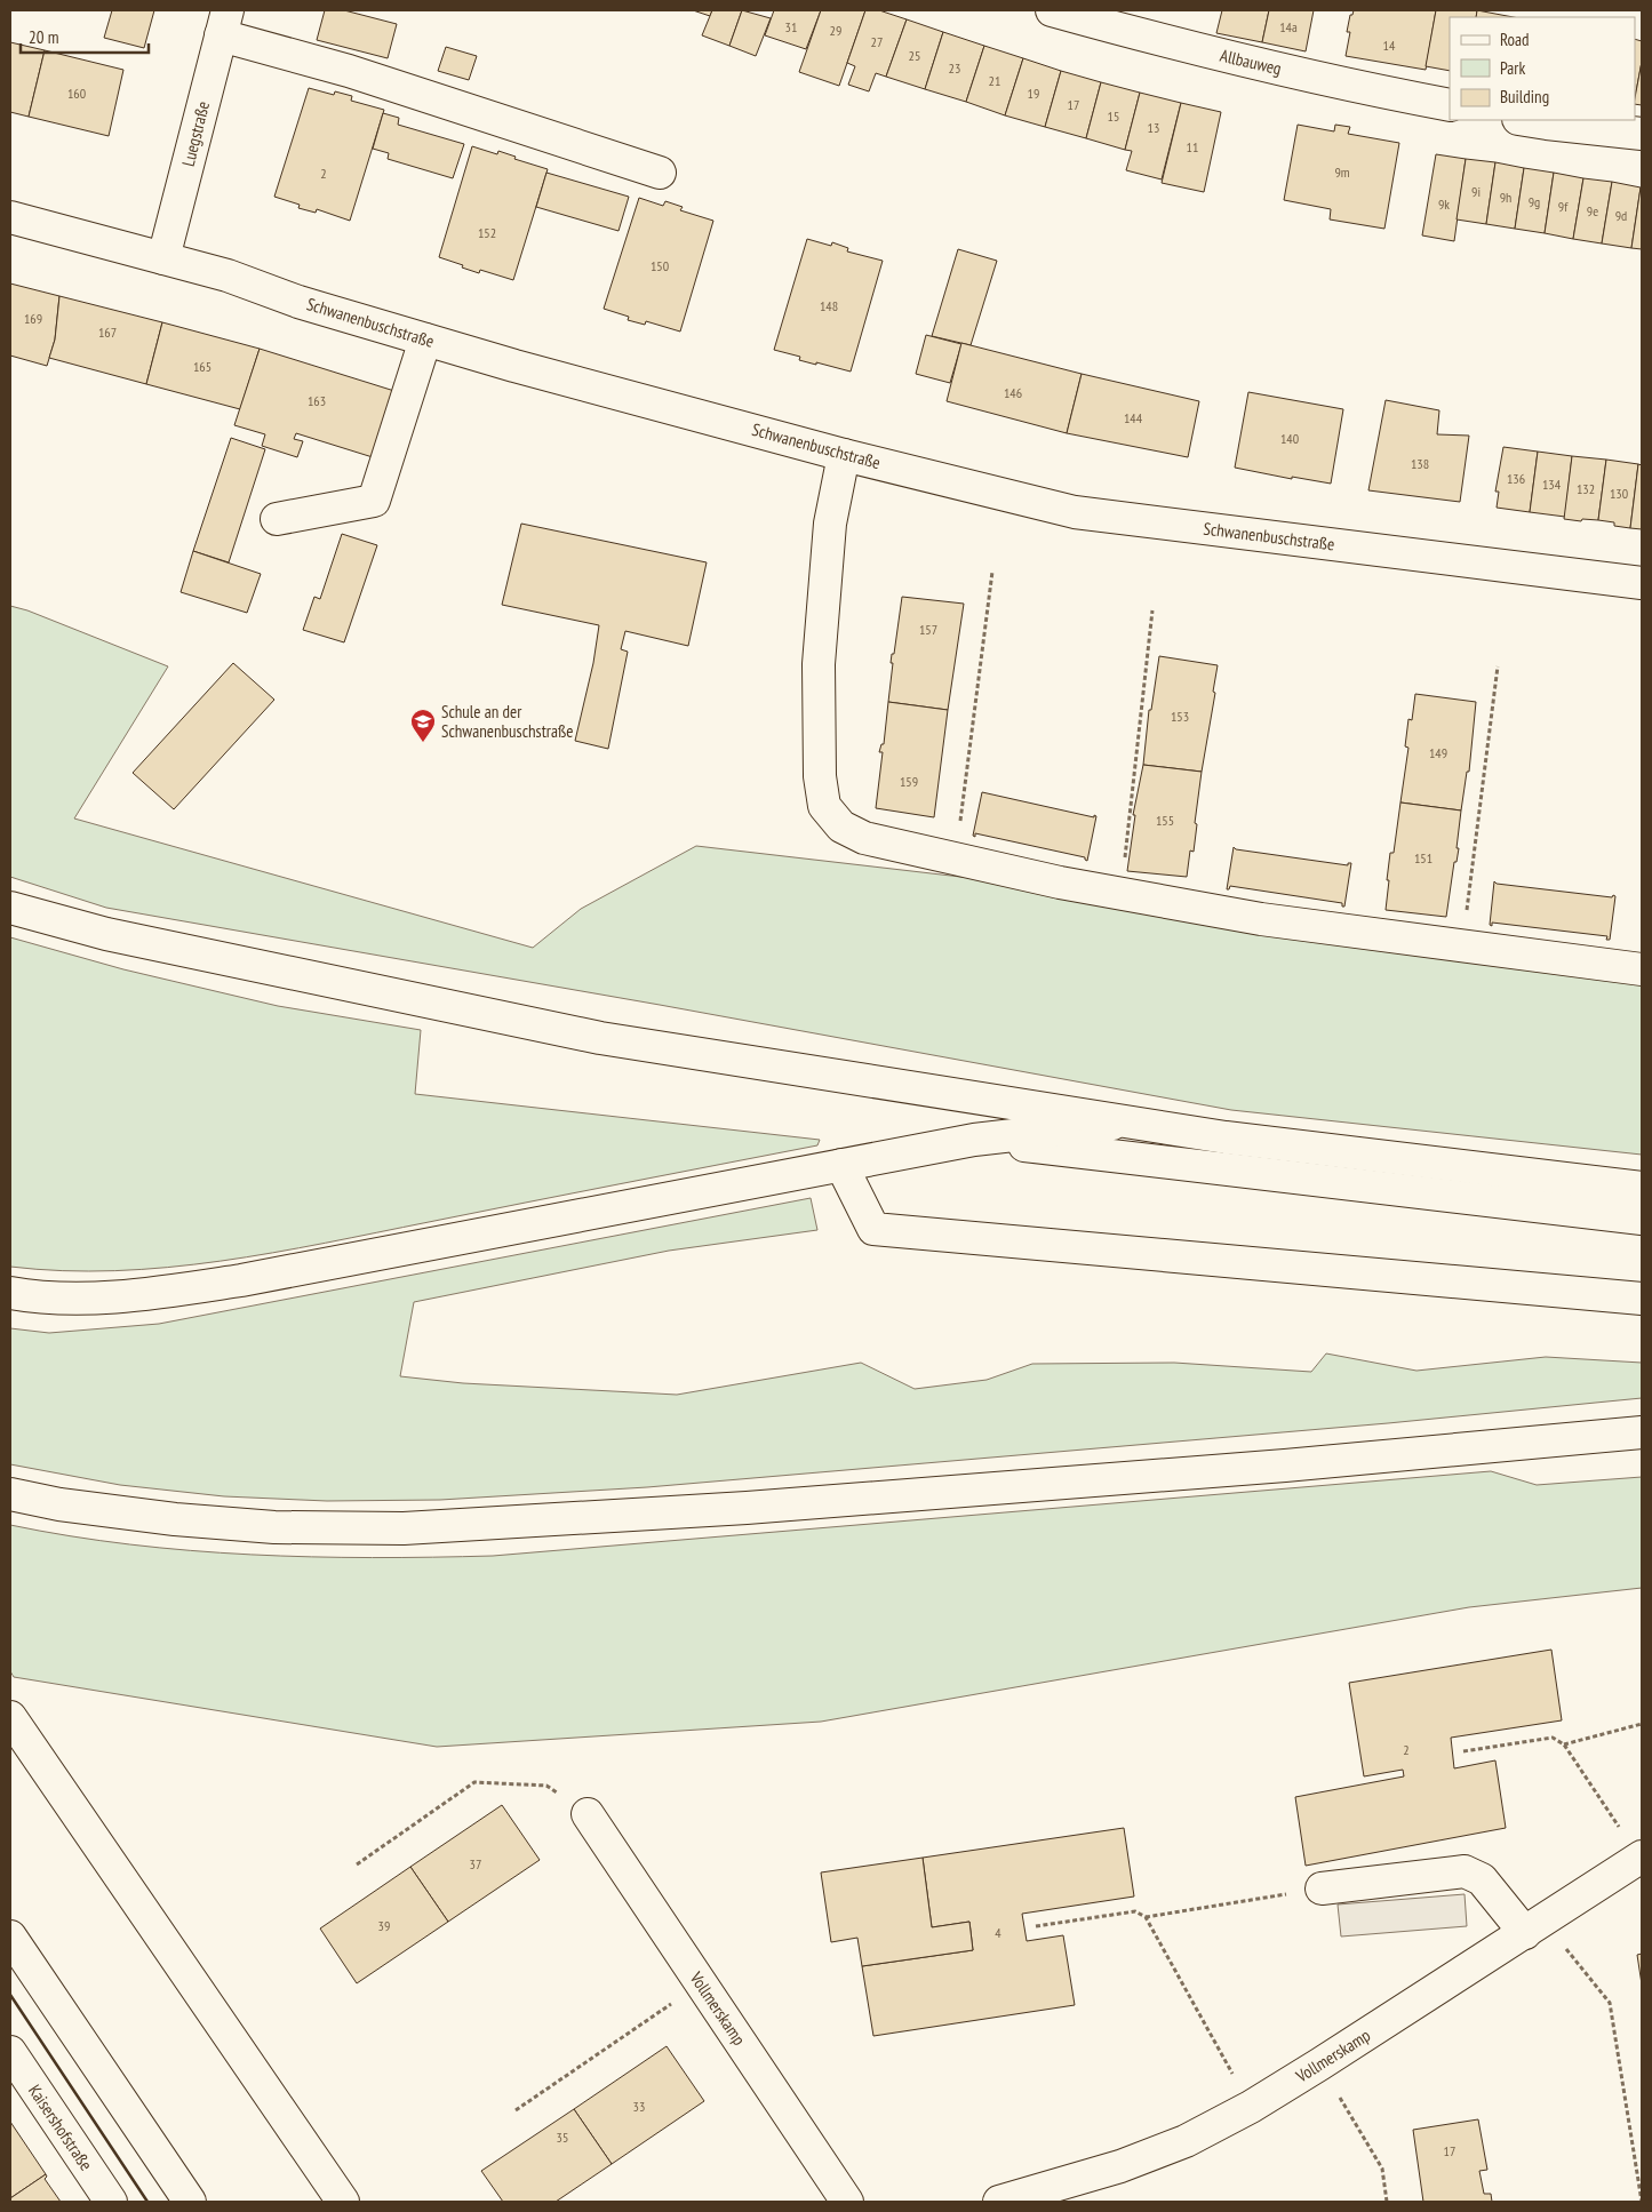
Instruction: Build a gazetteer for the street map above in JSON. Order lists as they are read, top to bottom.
{
  "streets": {
    "main road": [
      "Allbauweg",
      "Luegstraße",
      "Schwanenbuschstraße",
      "Vollmerskamp",
      "Kaisershofstraße"
    ]
  },
  "crossings": [
    ["Luegstraße", "Schwanenbuschstraße"]
  ],
  "places": {
    "school or university": ["Schule an der Schwanenbuschstraße"]
  },
  "house_numbers": [
    "31",
    "14a",
    "29",
    "27",
    "14",
    "25",
    "23",
    "21",
    "160",
    "19",
    "17",
    "15",
    "13",
    "11",
    "9m",
    "2",
    "9i",
    "9h",
    "9g",
    "9k",
    "9f",
    "9e",
    "9d",
    "152",
    "150",
    "148",
    "169",
    "167",
    "165",
    "146",
    "163",
    "144",
    "140",
    "138",
    "136",
    "134",
    "132",
    "130",
    "157",
    "153",
    "149",
    "159",
    "155",
    "151",
    "2",
    "37",
    "39",
    "4",
    "33",
    "35",
    "17"
  ],
  "legend": ["Road", "Park", "Building"],
  "scale_bar": "20 m"
}
